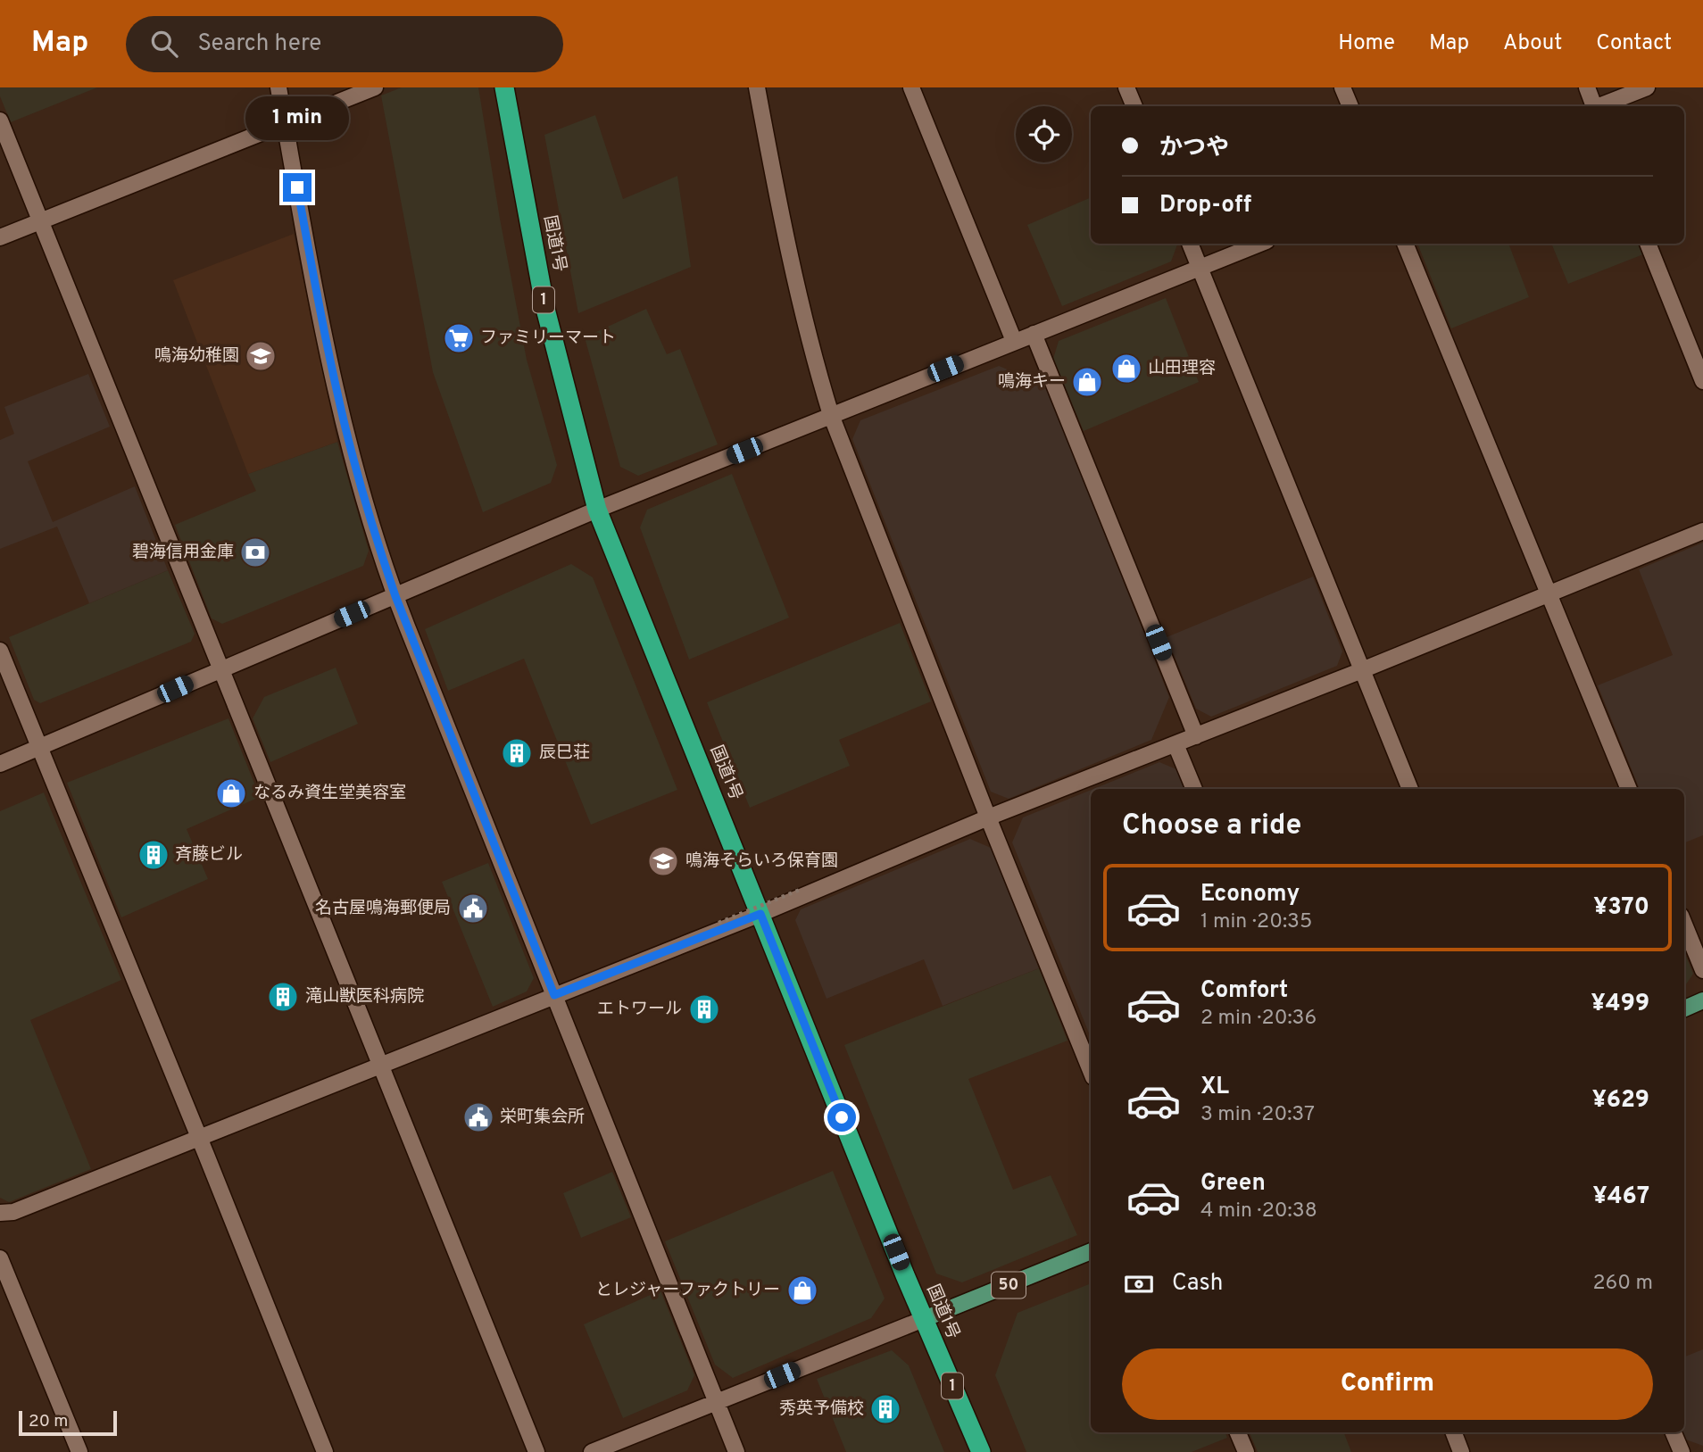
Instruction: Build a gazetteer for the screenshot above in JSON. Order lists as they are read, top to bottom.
{
  "streets": {
    "highway": ["国道1号", "1"],
    "main road": ["50"]
  },
  "crossings": [
    ["国道1号", "50"]
  ],
  "places": {
    "supermarket": ["ファミリーマート"],
    "school or university": ["鳴海幼稚園", "鳴海そらいろ保育園"],
    "shop": [
      "山田理容",
      "鳴海キー",
      "なるみ資生堂美容室",
      "とレジャーファクトリー"
    ],
    "bank": ["碧海信用金庫"],
    "building": [
      "辰巳荘",
      "斉藤ビル",
      "滝山獣医科病院",
      "エトワール",
      "秀英予備校"
    ],
    "public building": ["名古屋鳴海郵便局", "栄町集会所"]
  },
  "scale_bar": "20 m",
  "page": {
    "header": "Map",
    "search": "Search here",
    "nav": [
      "Home",
      "Map",
      "About",
      "Contact"
    ],
    "bubble": "1 min",
    "banner": ["かつや", "Drop-off"],
    "heading": "Choose a ride",
    "list": [
      {
        "name": "Economy",
        "note": "1 min · 20:35",
        "value": "¥370"
      },
      {
        "name": "Comfort",
        "note": "2 min · 20:36",
        "value": "¥499"
      },
      {
        "name": "XL",
        "note": "3 min · 20:37",
        "value": "¥629"
      },
      {
        "name": "Green",
        "note": "4 min · 20:38",
        "value": "¥467"
      }
    ],
    "pay": ["Cash", "260 m"],
    "buttons": "Confirm",
    "scale": "20 m"
  }
}
